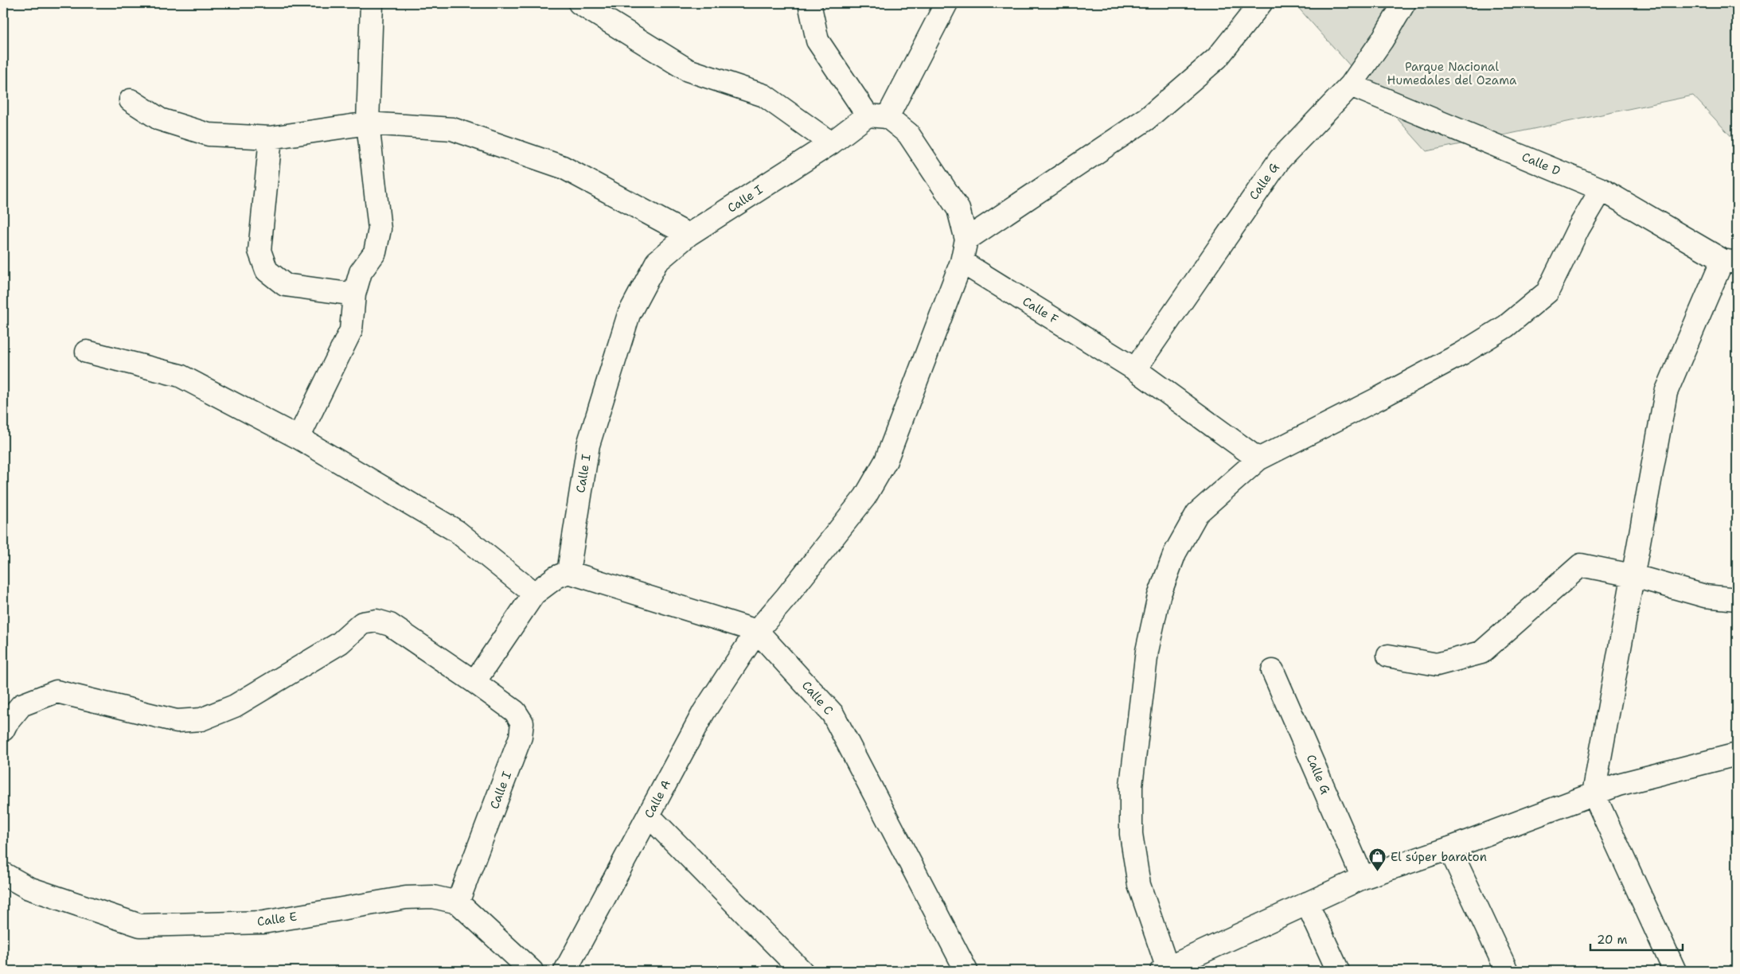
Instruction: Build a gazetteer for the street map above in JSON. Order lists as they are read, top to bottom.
{
  "streets": {
    "street": [
      "Calle D",
      "Calle G",
      "Calle I",
      "Calle F",
      "Calle C",
      "Calle A",
      "Calle E"
    ]
  },
  "crossings": [
    ["Calle D", "Calle G"],
    ["Calle G", "Calle F"],
    ["Calle I", "Calle E"],
    ["Calle F", "Calle A"],
    ["Calle C", "Calle A"]
  ],
  "parks": ["Parque Nacional Humedales del Ozama"],
  "places": {
    "shop": ["El súper baraton"]
  },
  "scale_bar": "20 m"
}
